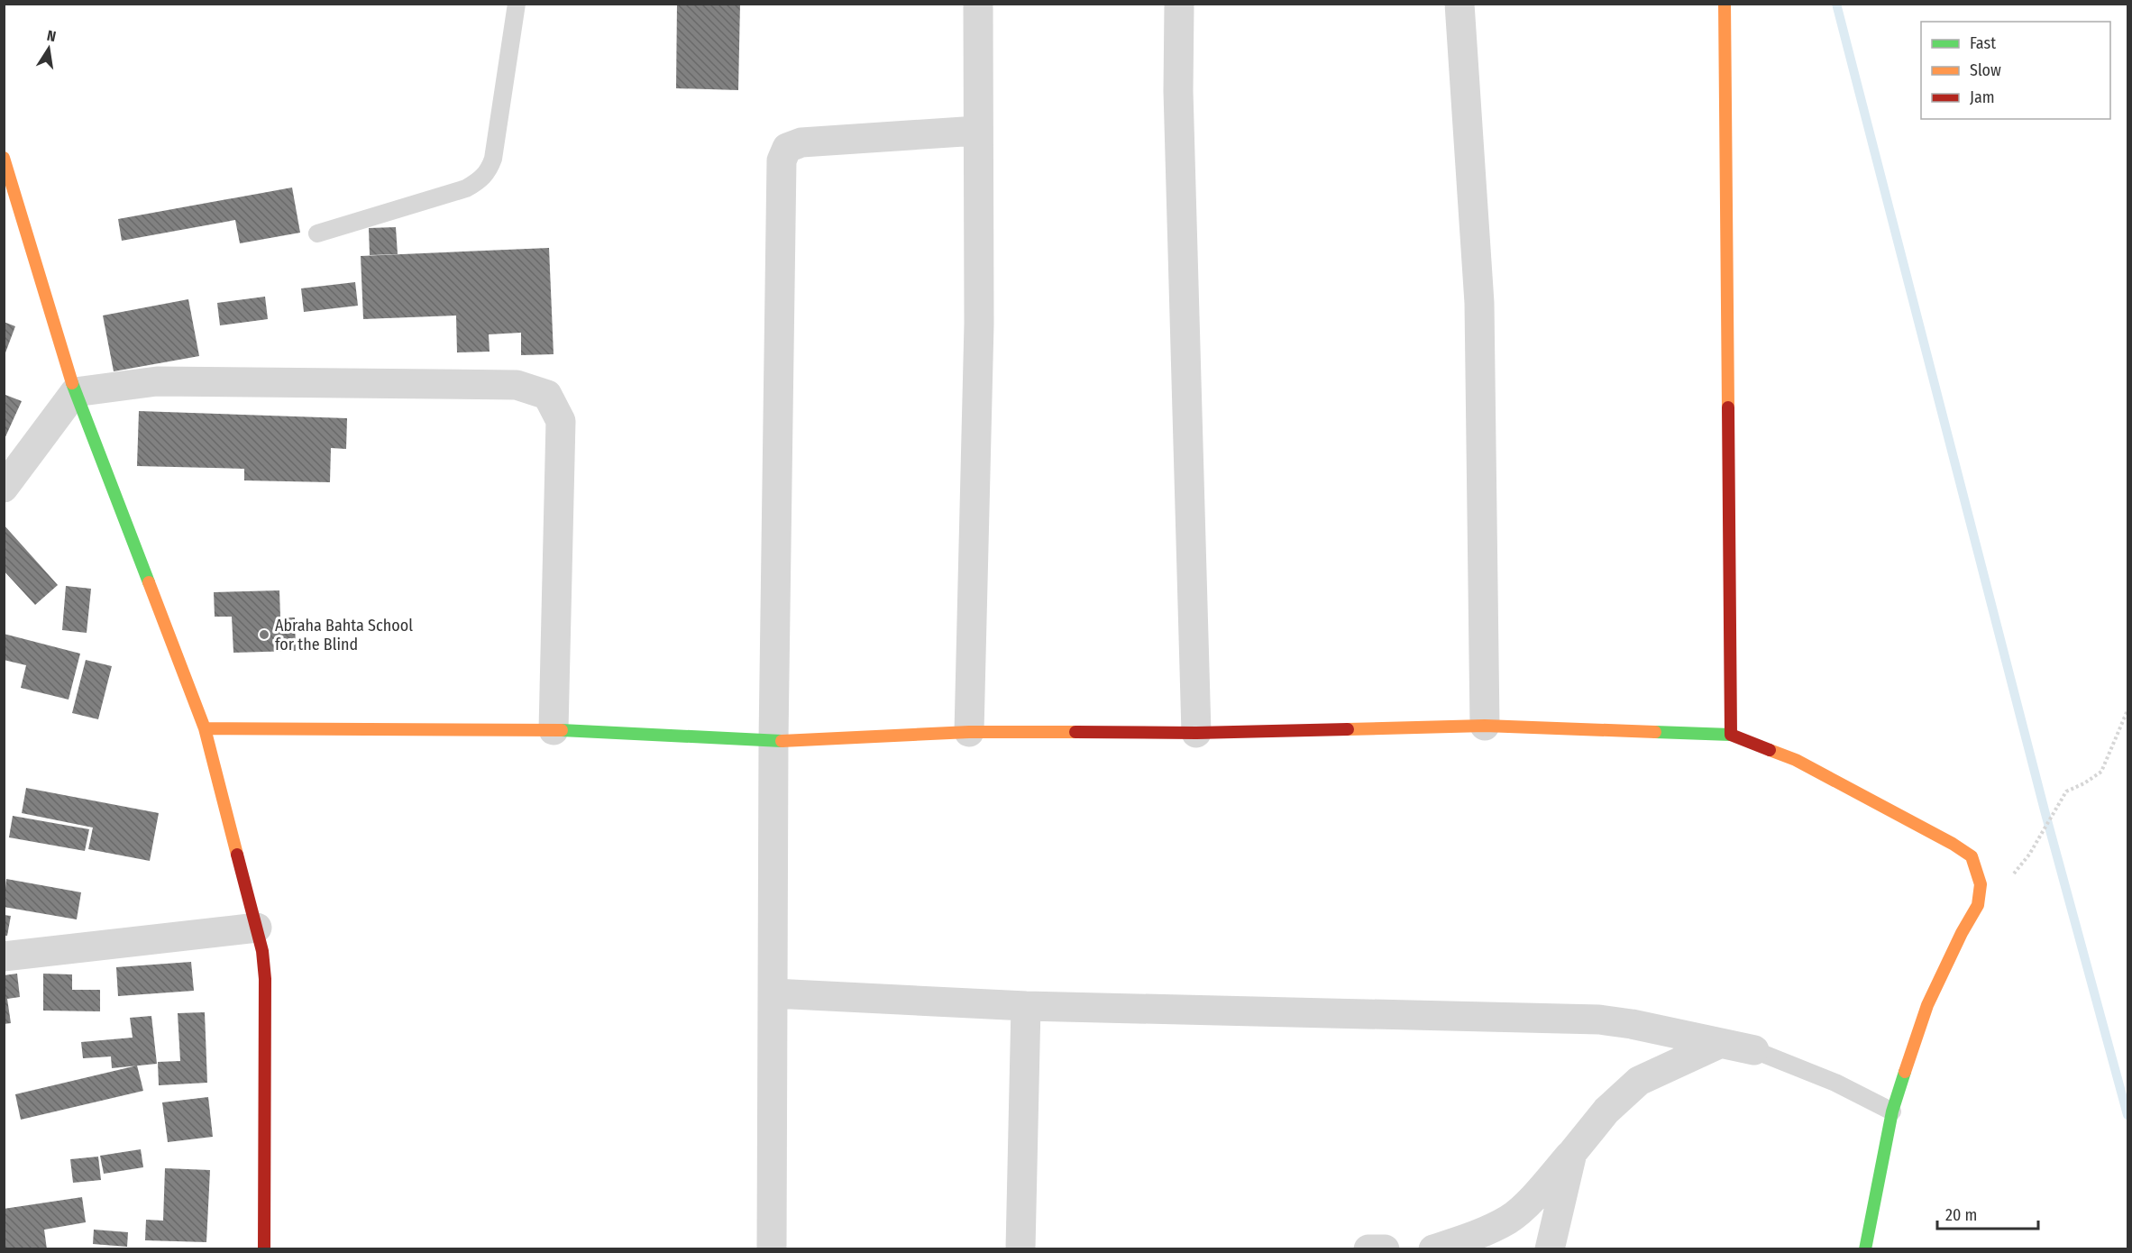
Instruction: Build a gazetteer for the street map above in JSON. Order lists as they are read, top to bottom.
{
  "places": ["Abraha Bahta School for the Blind"],
  "legend": ["Fast", "Slow", "Jam"],
  "scale_bar": "20 m",
  "north": "top"
}
